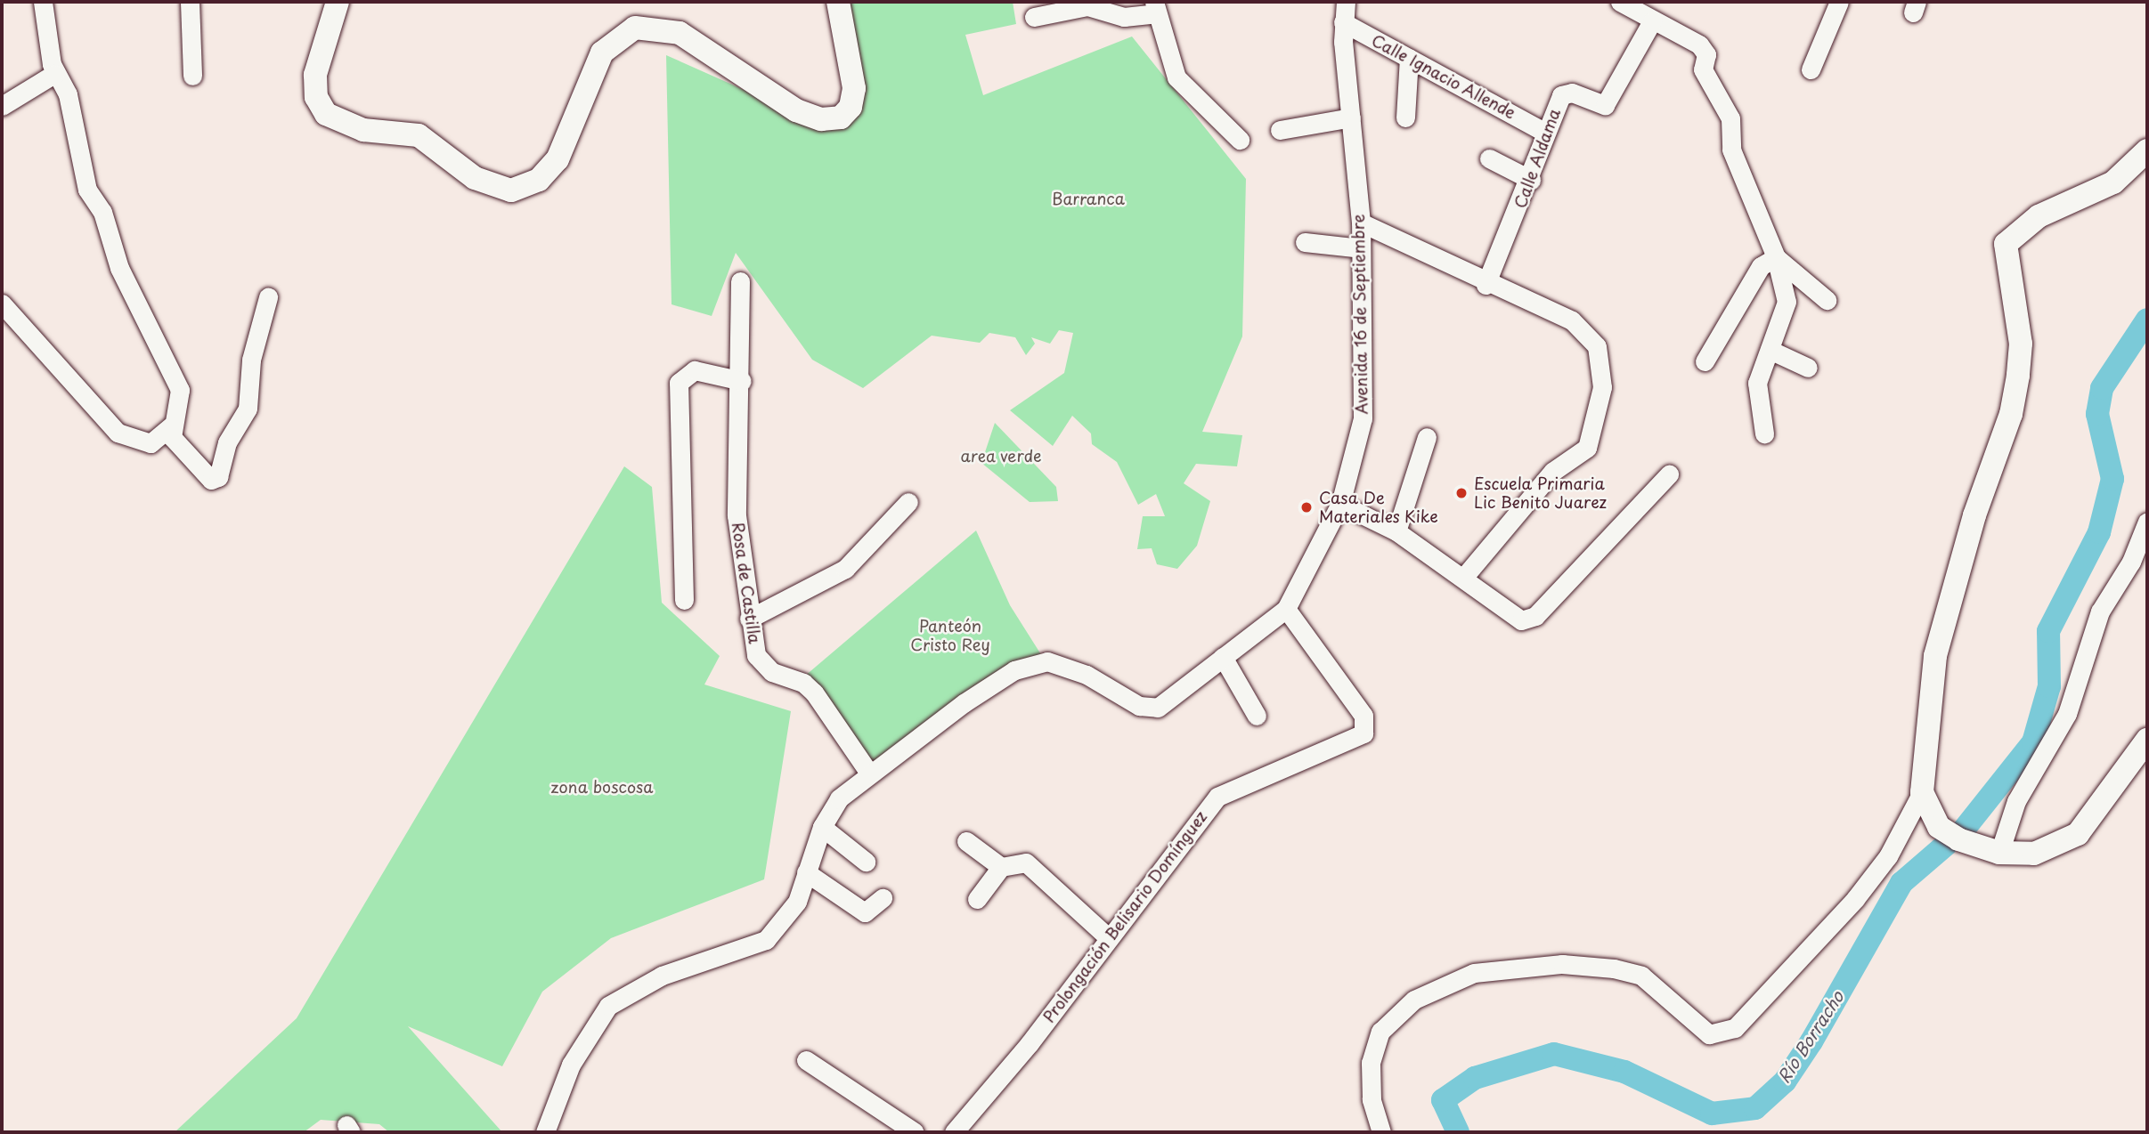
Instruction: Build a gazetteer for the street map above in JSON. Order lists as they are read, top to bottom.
{
  "streets": {
    "street": [
      "Calle Ignacio Allende",
      "Calle Aldama",
      "Avenida 16 de Septiembre",
      "Rosa de Castilla",
      "Prolongación Belisario Domínguez"
    ]
  },
  "crossings": [
    ["Calle Ignacio Allende", "Calle Aldama"],
    ["Calle Ignacio Allende", "Avenida 16 de Septiembre"],
    ["Avenida 16 de Septiembre", "Rosa de Castilla"],
    ["Avenida 16 de Septiembre", "Prolongación Belisario Domínguez"]
  ],
  "water": ["Río Borracho"],
  "parks": [
    "Barranca",
    "area verde",
    "Panteón Cristo Rey",
    "zona boscosa"
  ],
  "places": ["Escuela Primaria Lic Benito Juarez", "Casa De Materiales Kike"]
}
